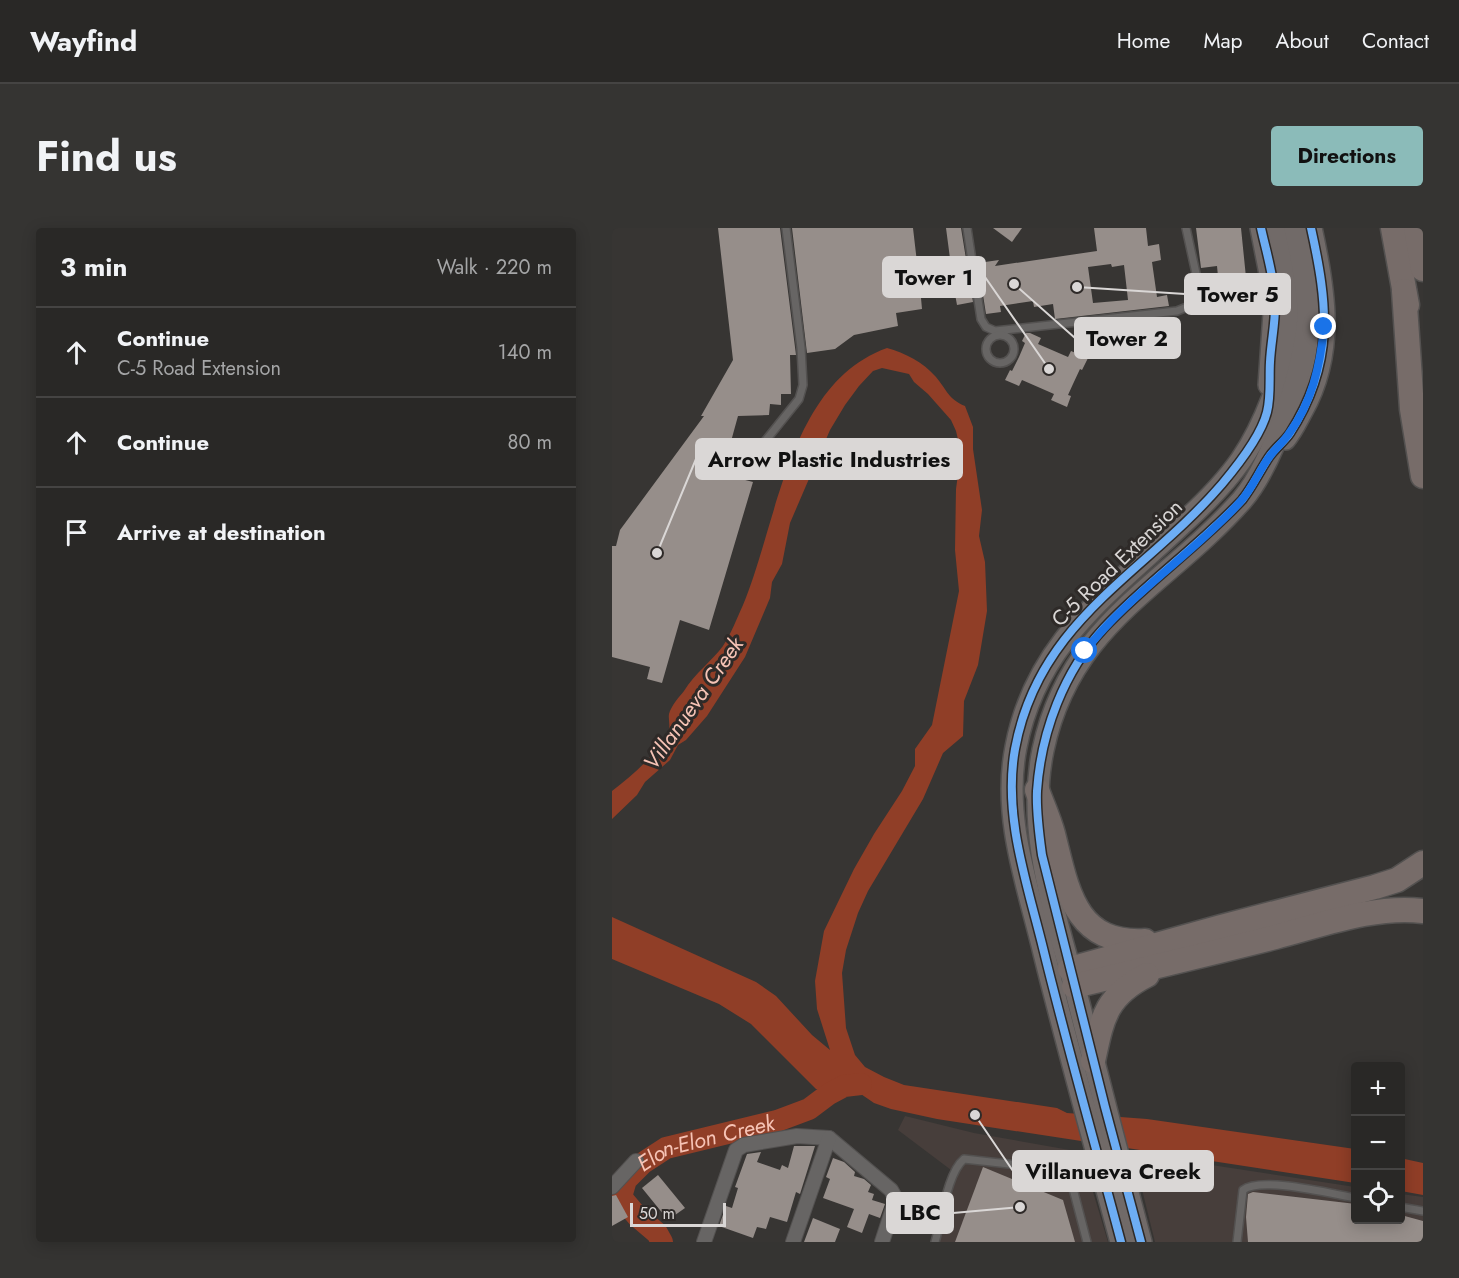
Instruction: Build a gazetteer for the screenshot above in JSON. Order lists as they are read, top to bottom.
{
  "streets": {
    "main road": ["C-5 Road Extension"]
  },
  "water": ["Villanueva Creek", "Elon-Elon Creek"],
  "places": [
    "Tower 2",
    "Tower 5",
    "Tower 1",
    "Arrow Plastic Industries",
    "Villanueva Creek",
    "LBC"
  ],
  "scale_bar": "50 m",
  "page": {
    "header": "Wayfind",
    "nav": [
      "Home",
      "Map",
      "About",
      "Contact"
    ],
    "title": "Find us",
    "buttons": "Directions",
    "heading": ["3 min", "Walk · 220 m"],
    "list": [
      ["Continue", "C-5 Road Extension", "140 m"],
      ["Continue", "80 m"],
      "Arrive at destination"
    ],
    "map_buttons": ["+", "−"],
    "scale": "50 m"
  }
}
